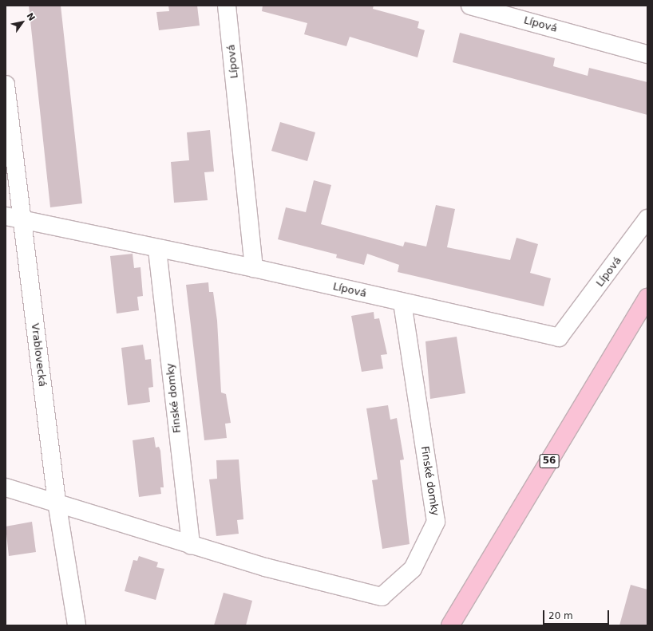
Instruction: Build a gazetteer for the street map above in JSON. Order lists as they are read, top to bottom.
{
  "streets": {
    "main road": ["56"],
    "street": ["Lípová", "Vrablovecká", "Finské domky"]
  },
  "crossings": [
    ["Lípová", "Finské domky"],
    ["Vrablovecká", "Finské domky"]
  ],
  "scale_bar": "20 m",
  "north": "top right"
}
